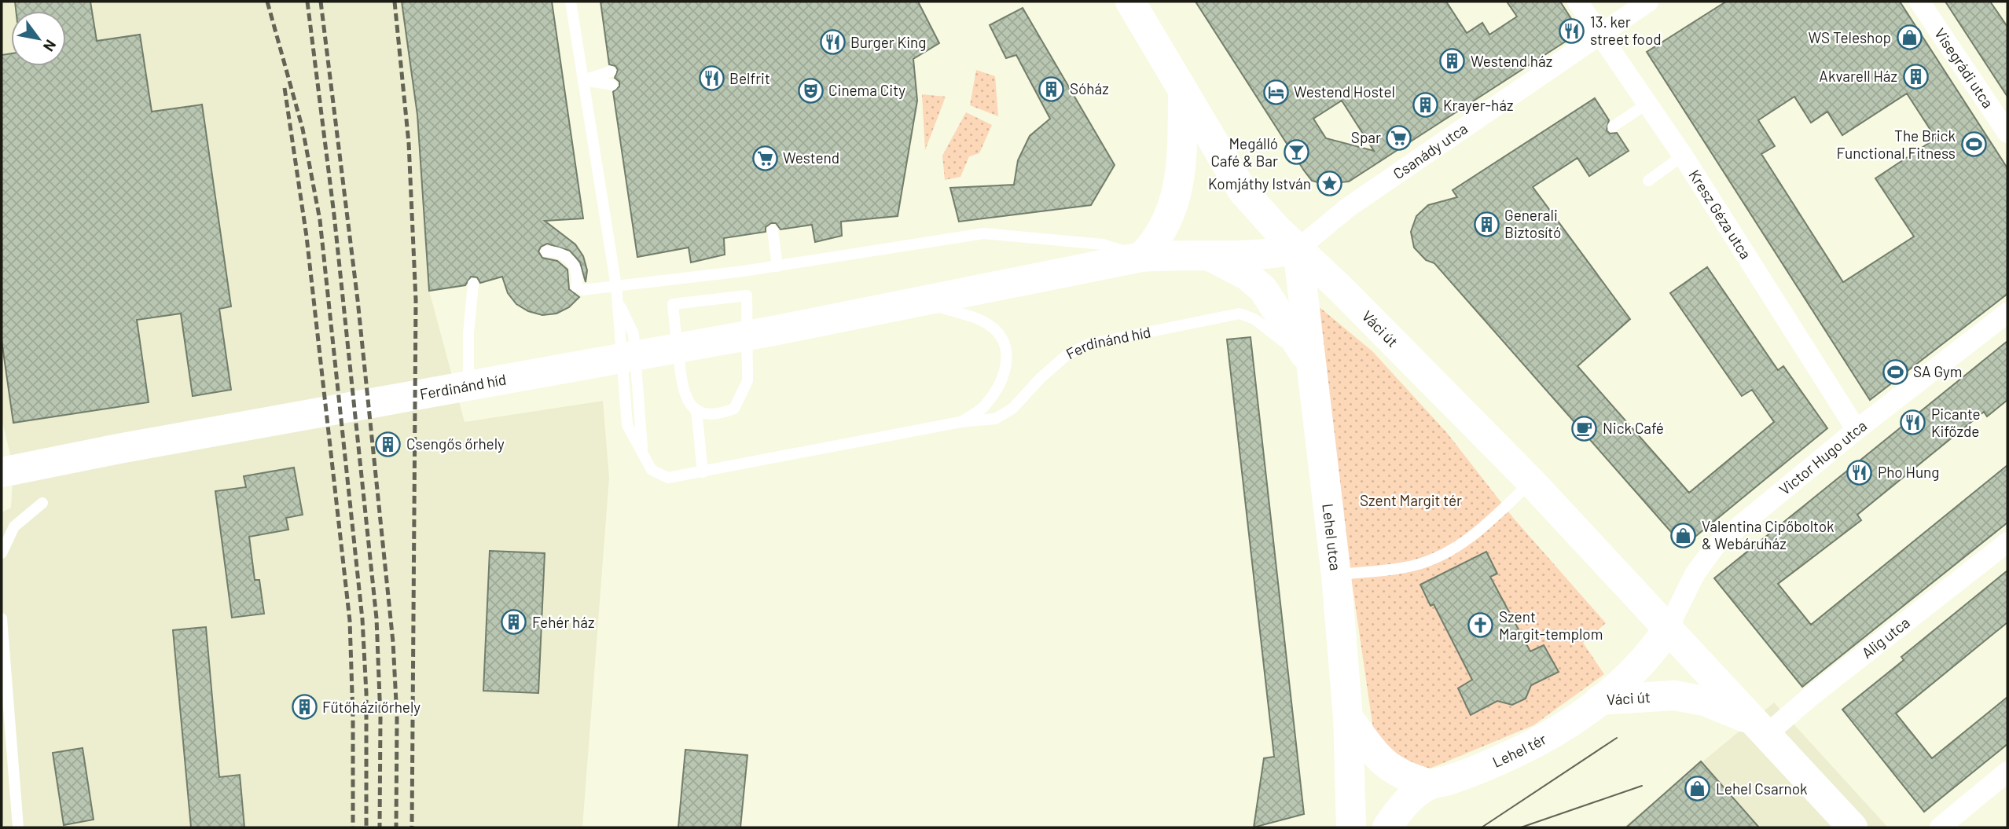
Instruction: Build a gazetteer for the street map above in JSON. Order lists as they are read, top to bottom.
{
  "streets": {
    "main road": [
      "Váci út",
      "Ferdinánd híd",
      "Lehel utca",
      "Lehel tér"
    ],
    "street": [
      "Visegrádi utca",
      "Csanády utca",
      "Kresz Géza utca",
      "Victor Hugo utca",
      "Alig utca"
    ]
  },
  "crossings": [
    ["Csanády utca", "Kresz Géza utca"],
    ["Csanády utca", "Váci út"],
    ["Csanády utca", "Ferdinánd híd"],
    ["Csanády utca", "Lehel utca"],
    ["Kresz Géza utca", "Victor Hugo utca"],
    ["Váci út", "Ferdinánd híd"],
    ["Váci út", "Victor Hugo utca"],
    ["Váci út", "Lehel utca"],
    ["Váci út", "Alig utca"],
    ["Váci út", "Lehel tér"],
    ["Ferdinánd híd", "Lehel utca"]
  ],
  "parks": ["Szent Margit tér"],
  "places": {
    "restaurant": [
      "13. ker street food",
      "Burger King",
      "Belfrit",
      "Picante Kifőzde",
      "Pho Hung"
    ],
    "shop": ["WS Teleshop", "Valentina Cipőboltok & Webáruház", "Lehel Csarnok"],
    "building": [
      "Westend ház",
      "Akvarell Ház",
      "Sóház",
      "Krayer-ház",
      "Generali Biztosító",
      "Csengős őrhely",
      "Fehér ház",
      "Fűtőházi őrhely"
    ],
    "theatre": ["Cinema City"],
    "hotel": ["Westend Hostel"],
    "supermarket": ["Spar", "Westend"],
    "sports": ["The Brick Functional Fitness", "SA Gym"],
    "bar": ["Megálló Café & Bar"],
    "place": ["Komjáthy István"],
    "cafe": ["Nick Café"],
    "church": ["Szent Margit-templom"]
  },
  "north": "bottom right"
}
